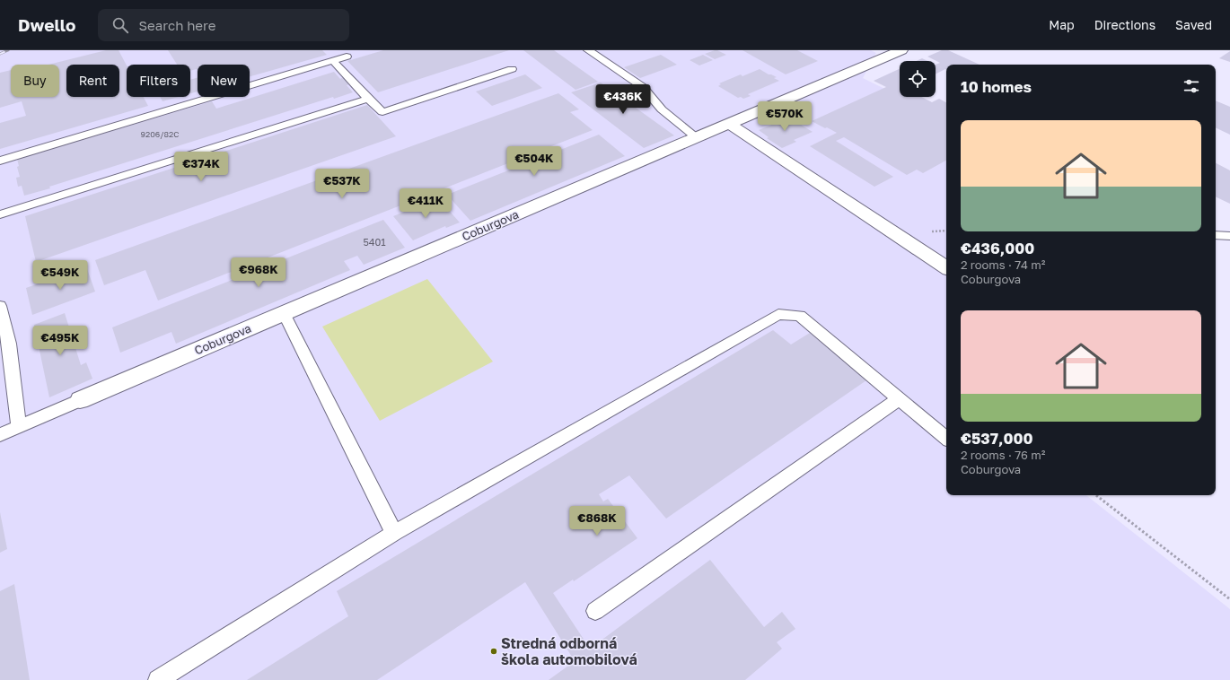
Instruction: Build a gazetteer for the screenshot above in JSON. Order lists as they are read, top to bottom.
{
  "streets": {
    "street": ["Coburgova"]
  },
  "places": ["Stredná odborná škola automobilová"],
  "house_numbers": ["9206/82C", "5401"],
  "page": {
    "header": "Dwello",
    "search": "Search here",
    "nav": ["Map", "Directions", "Saved"],
    "chip": [
      "Buy",
      "Rent",
      "Filters",
      "New"
    ],
    "heading": "10 homes",
    "price": [
      "€436K",
      "€570K",
      "€504K",
      "€374K",
      "€537K",
      "€411K",
      "€968K",
      "€549K",
      "€495K",
      "€868K"
    ],
    "list": [
      {
        "name": "€436,000",
        "note": "2 rooms · 74 m² · Coburgova"
      },
      {
        "name": "€537,000",
        "note": "2 rooms · 76 m² · Coburgova"
      }
    ]
  }
}
